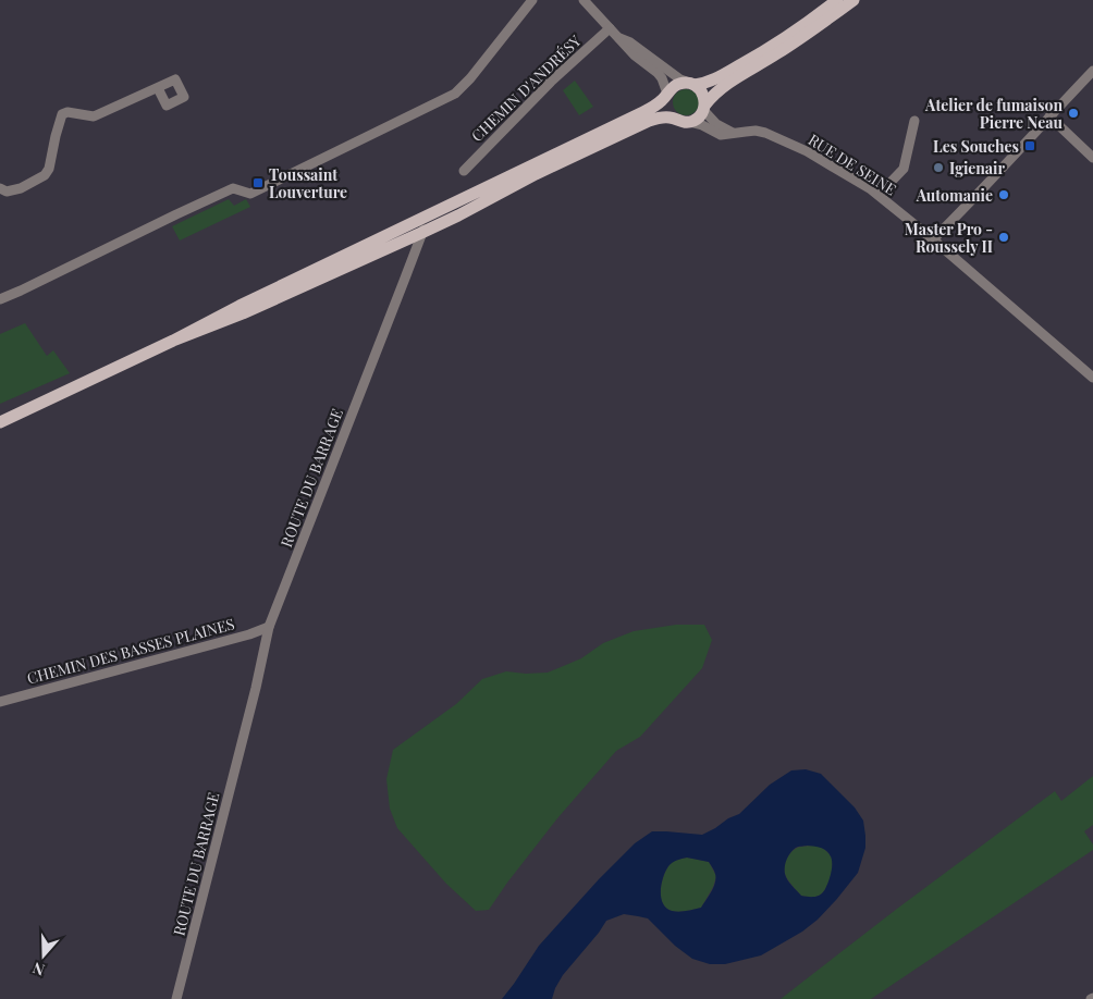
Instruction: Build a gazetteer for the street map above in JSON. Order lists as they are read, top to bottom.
{
  "streets": {
    "street": [
      "CHEMIN D'ANDRÉSY",
      "RUE DE SEINE",
      "ROUTE DU BARRAGE",
      "CHEMIN DES BASSES PLAINES"
    ]
  },
  "crossings": [
    ["ROUTE DU BARRAGE", "CHEMIN DES BASSES PLAINES"]
  ],
  "places": {
    "other": [
      "Atelier de fumaison Pierre Neau",
      "Igienair",
      "Automanie",
      "Master Pro - Roussely II"
    ],
    "transit": ["Les Souches", "Toussaint Louverture"]
  },
  "north": "bottom"
}
